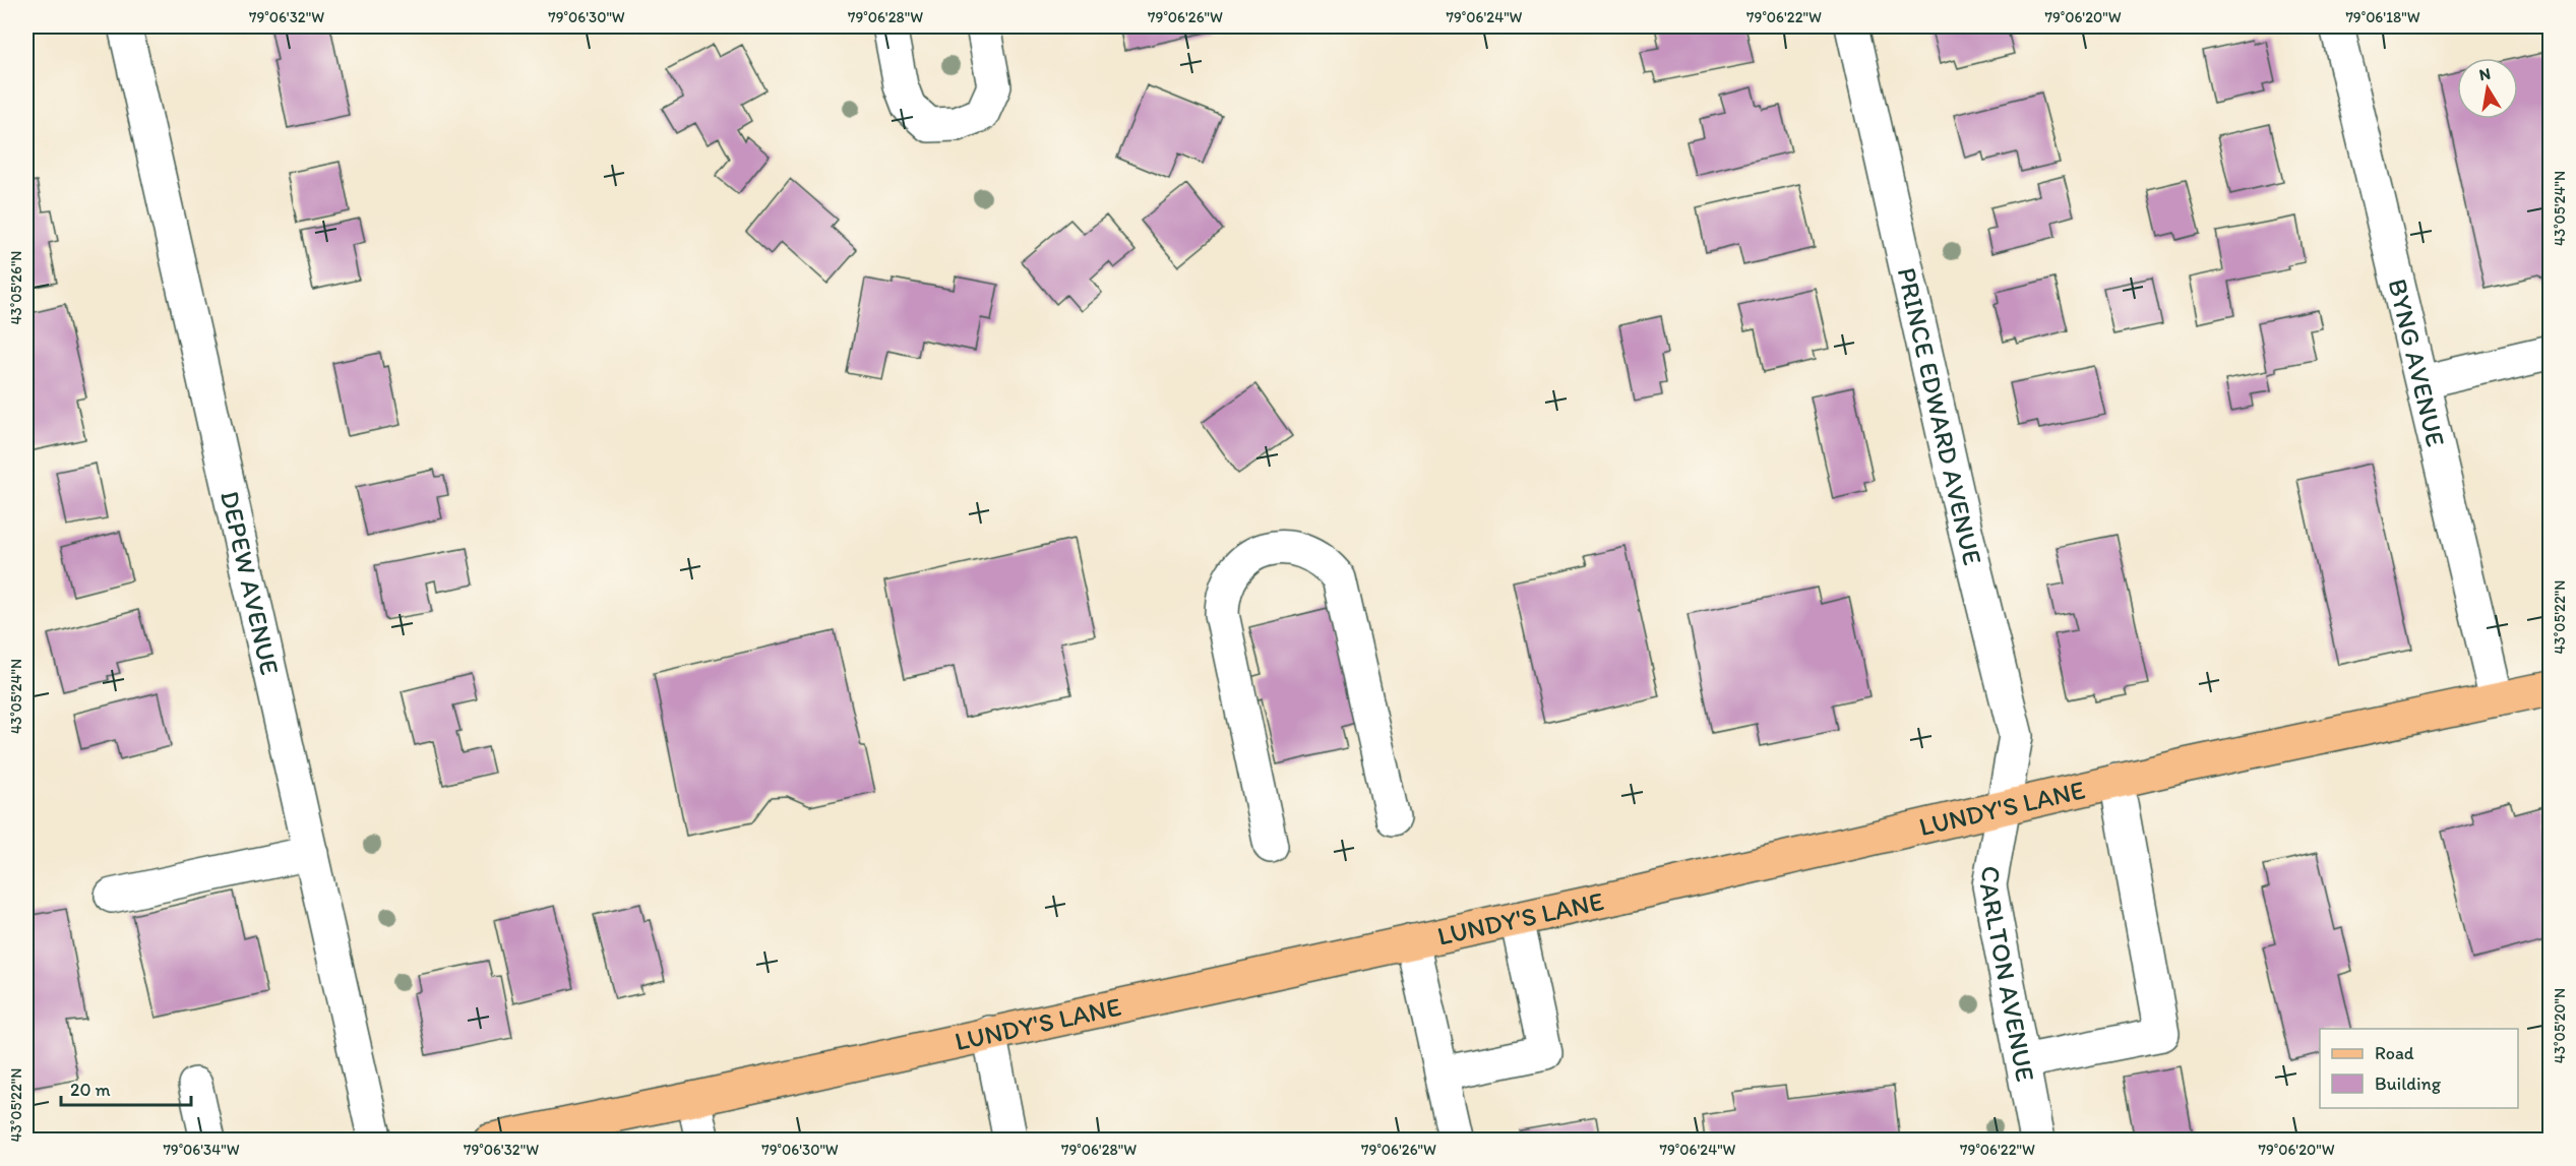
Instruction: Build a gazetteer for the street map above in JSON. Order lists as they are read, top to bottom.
{
  "streets": {
    "main road": ["LUNDY'S LANE"],
    "street": [
      "BYNG AVENUE",
      "PRINCE EDWARD AVENUE",
      "DEPEW AVENUE",
      "CARLTON AVENUE"
    ]
  },
  "crossings": [
    ["BYNG AVENUE", "LUNDY'S LANE"],
    ["PRINCE EDWARD AVENUE", "LUNDY'S LANE"],
    ["PRINCE EDWARD AVENUE", "CARLTON AVENUE"],
    ["LUNDY'S LANE", "CARLTON AVENUE"]
  ],
  "legend": ["Road", "Building"],
  "scale_bar": "20 m",
  "north": "top",
  "coordinates": [
    "79°06'32\"W",
    "79°06'30\"W",
    "79°06'28\"W",
    "79°06'26\"W",
    "79°06'24\"W",
    "79°06'22\"W",
    "79°06'20\"W",
    "79°06'18\"W",
    "43°05'24\"N",
    "43°05'26\"N",
    "43°05'22\"N",
    "43°05'20\"N",
    "79°06'34\"W"
  ]
}
